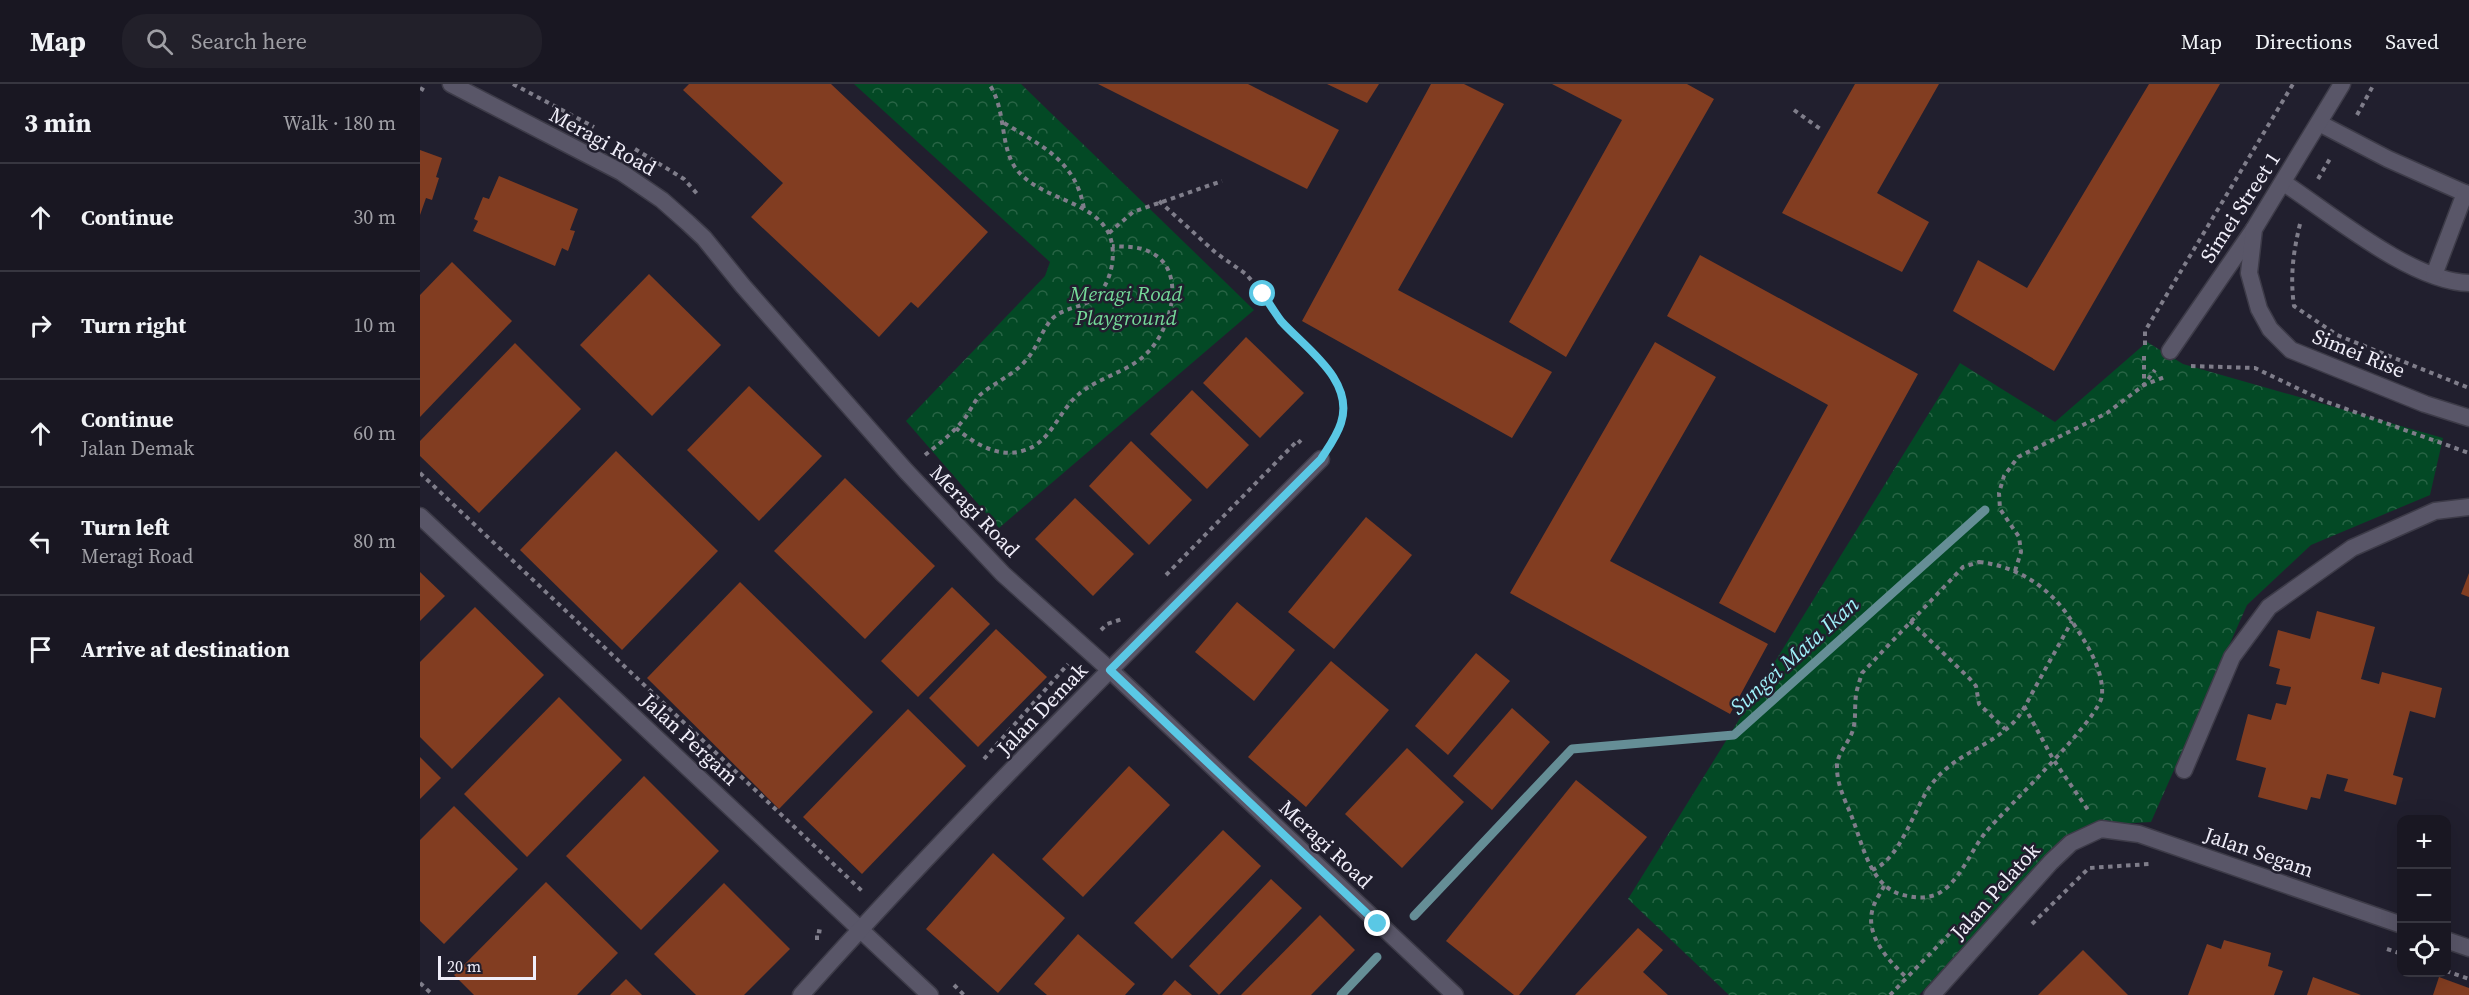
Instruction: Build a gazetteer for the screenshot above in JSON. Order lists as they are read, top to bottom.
{
  "streets": {
    "street": [
      "Meragi Road",
      "Simei Street 1",
      "Simei Rise",
      "Jalan Demak",
      "Jalan Pergam",
      "Jalan Segam",
      "Jalan Pelatok"
    ]
  },
  "crossings": [
    ["Meragi Road", "Jalan Demak"],
    ["Simei Street 1", "Simei Rise"],
    ["Jalan Demak", "Jalan Pergam"],
    ["Jalan Segam", "Jalan Pelatok"]
  ],
  "water": ["Sungei Mata Ikan"],
  "parks": ["Meragi Road Playground"],
  "scale_bar": "20 m",
  "page": {
    "header": "Map",
    "search": "Search here",
    "nav": ["Map", "Directions", "Saved"],
    "heading": ["3 min", "Walk · 180 m"],
    "list": [
      ["Continue", "30 m"],
      ["Turn right", "10 m"],
      ["Continue", "Jalan Demak", "60 m"],
      ["Turn left", "Meragi Road", "80 m"],
      "Arrive at destination"
    ],
    "map_buttons": ["+", "−"],
    "scale": "20 m"
  }
}
